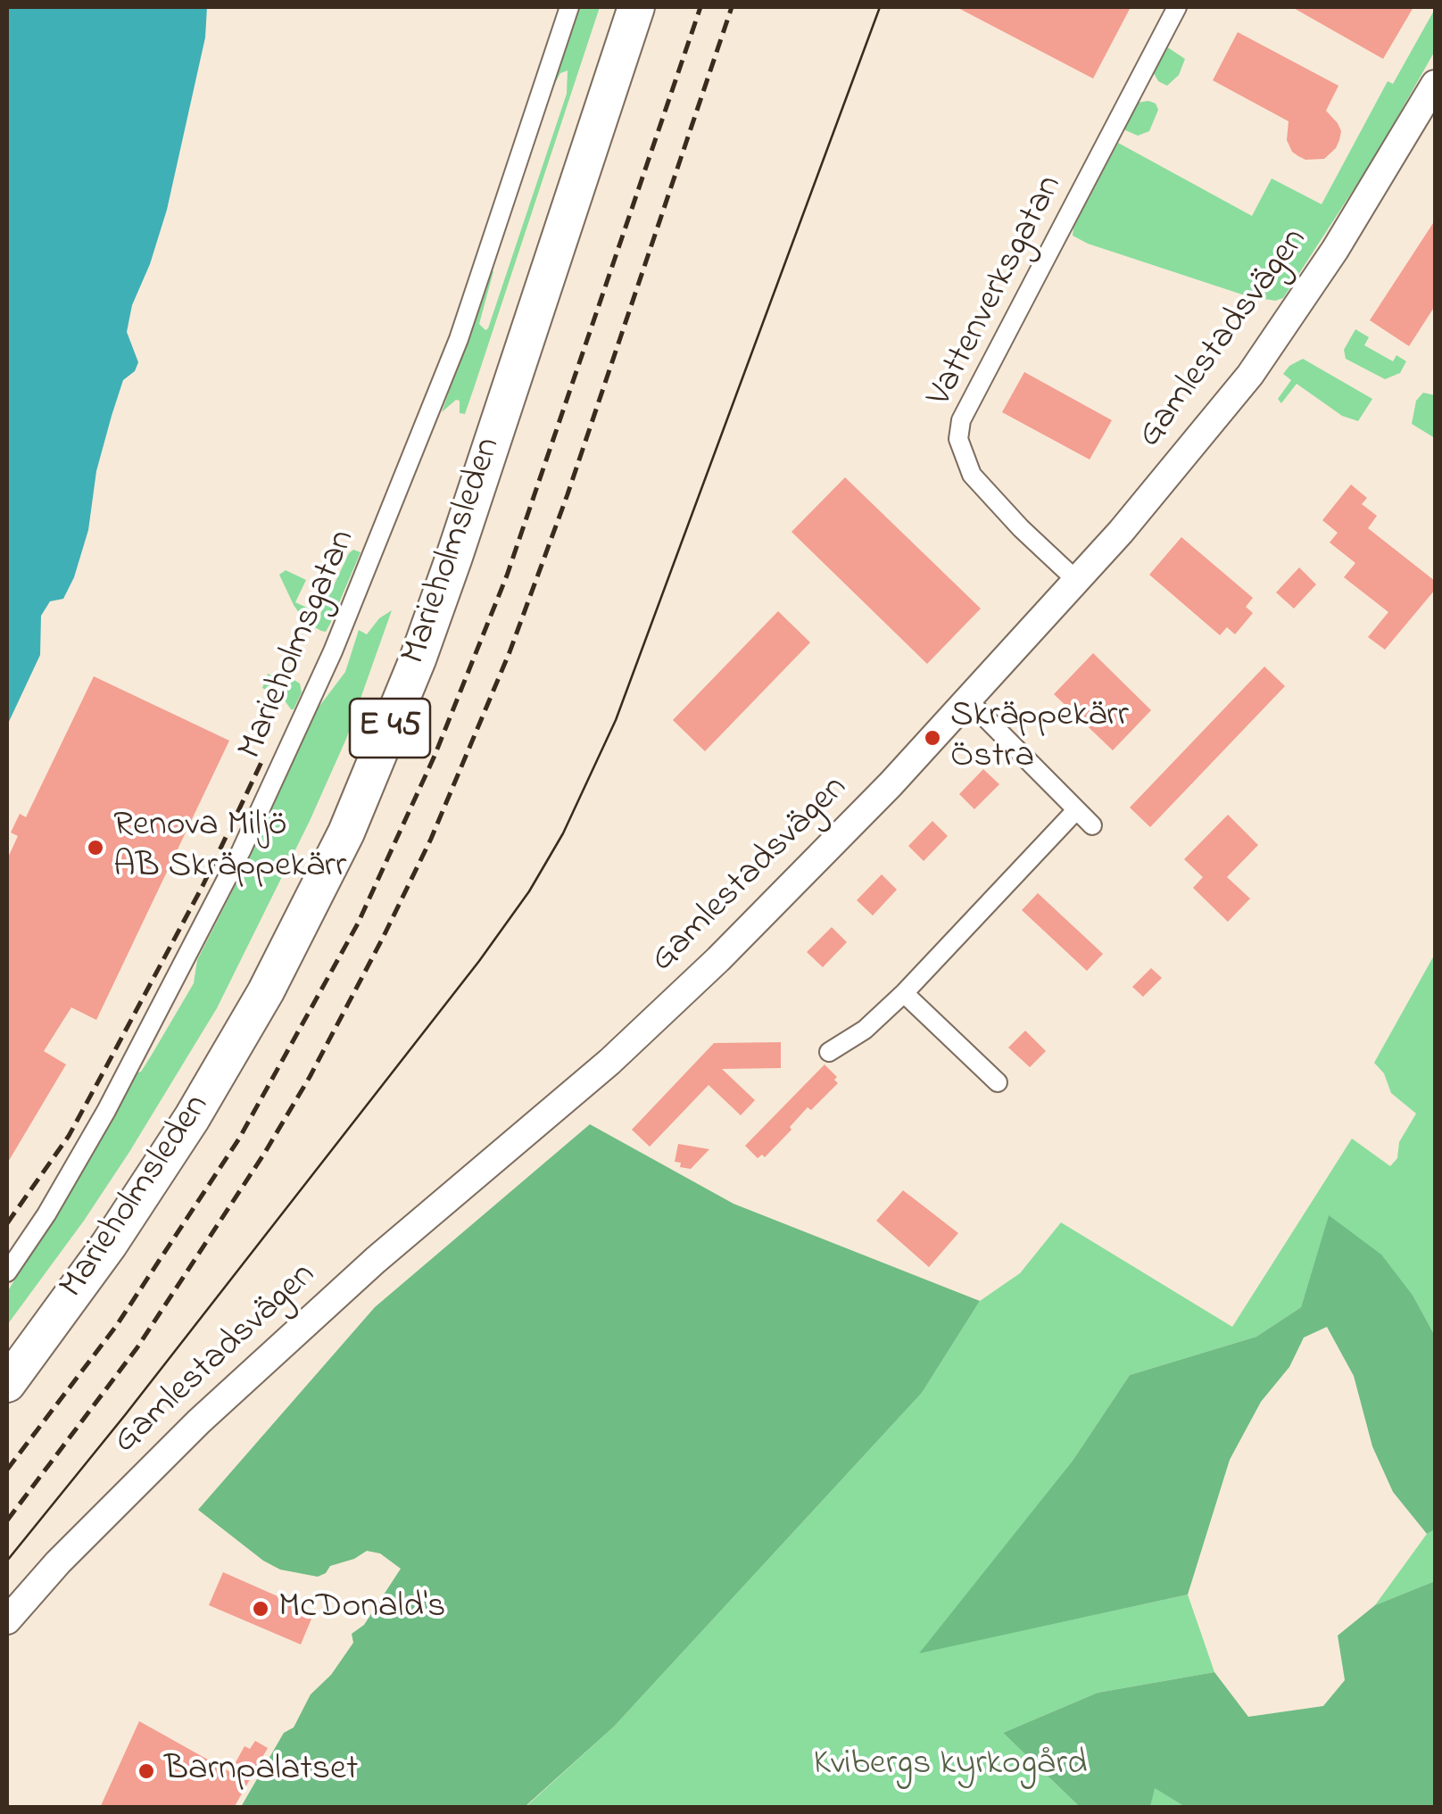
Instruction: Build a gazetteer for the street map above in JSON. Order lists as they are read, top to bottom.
{
  "streets": {
    "highway": ["Marieholmsleden", "E 45"],
    "street": ["Vattenverksgatan", "Gamlestadsvägen", "Marieholmsgatan"]
  },
  "crossings": [
    ["Vattenverksgatan", "Gamlestadsvägen"]
  ],
  "parks": ["Kvibergs kyrkogård"],
  "places": [
    "Skräppekärr Östra",
    "Renova Miljö AB Skräppekärr",
    "McDonald's",
    "Barnpalatset"
  ]
}
